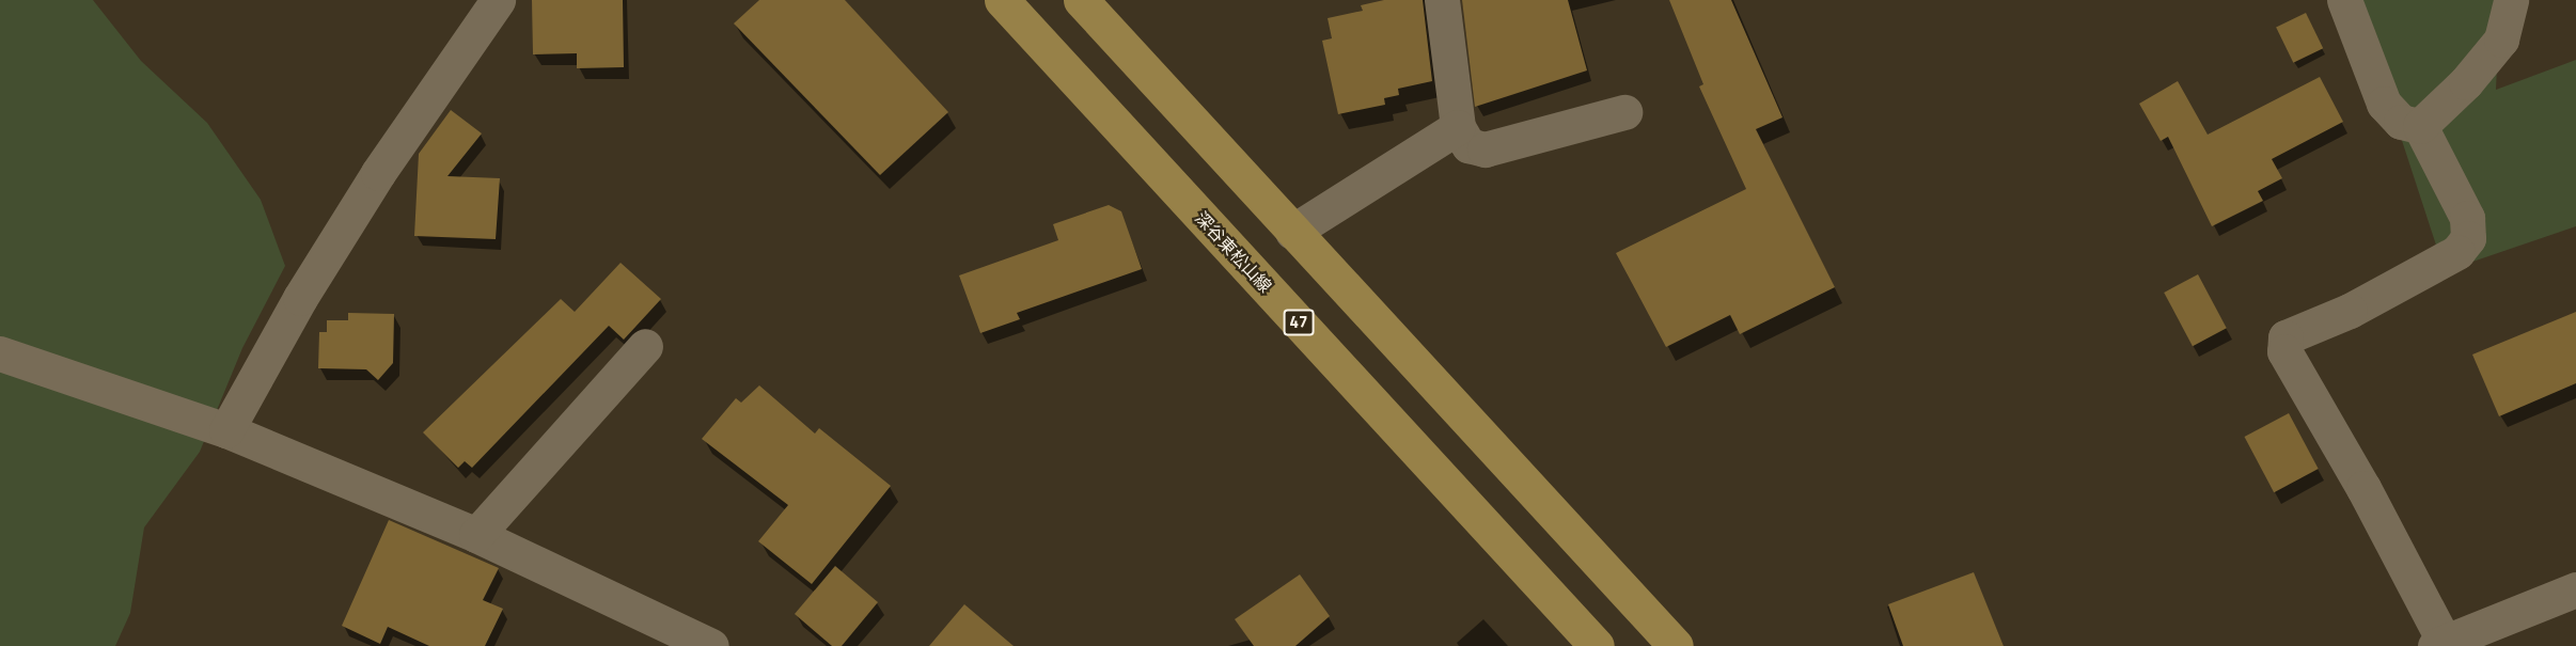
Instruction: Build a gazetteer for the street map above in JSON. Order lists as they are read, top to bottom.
{
  "streets": {
    "main road": ["深谷東松山線", "47"]
  }
}
